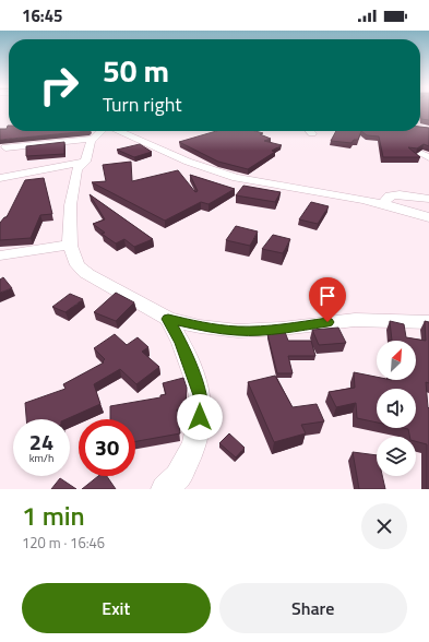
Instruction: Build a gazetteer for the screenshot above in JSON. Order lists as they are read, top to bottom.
{
  "north": "top right",
  "page": {
    "status": "16:45",
    "turn": ["50 m", "Turn right"],
    "speed": "24 km/h",
    "limit": "30",
    "heading": ["1 min", "120 m · 16:46"],
    "buttons": ["Exit", "Share"]
  }
}
